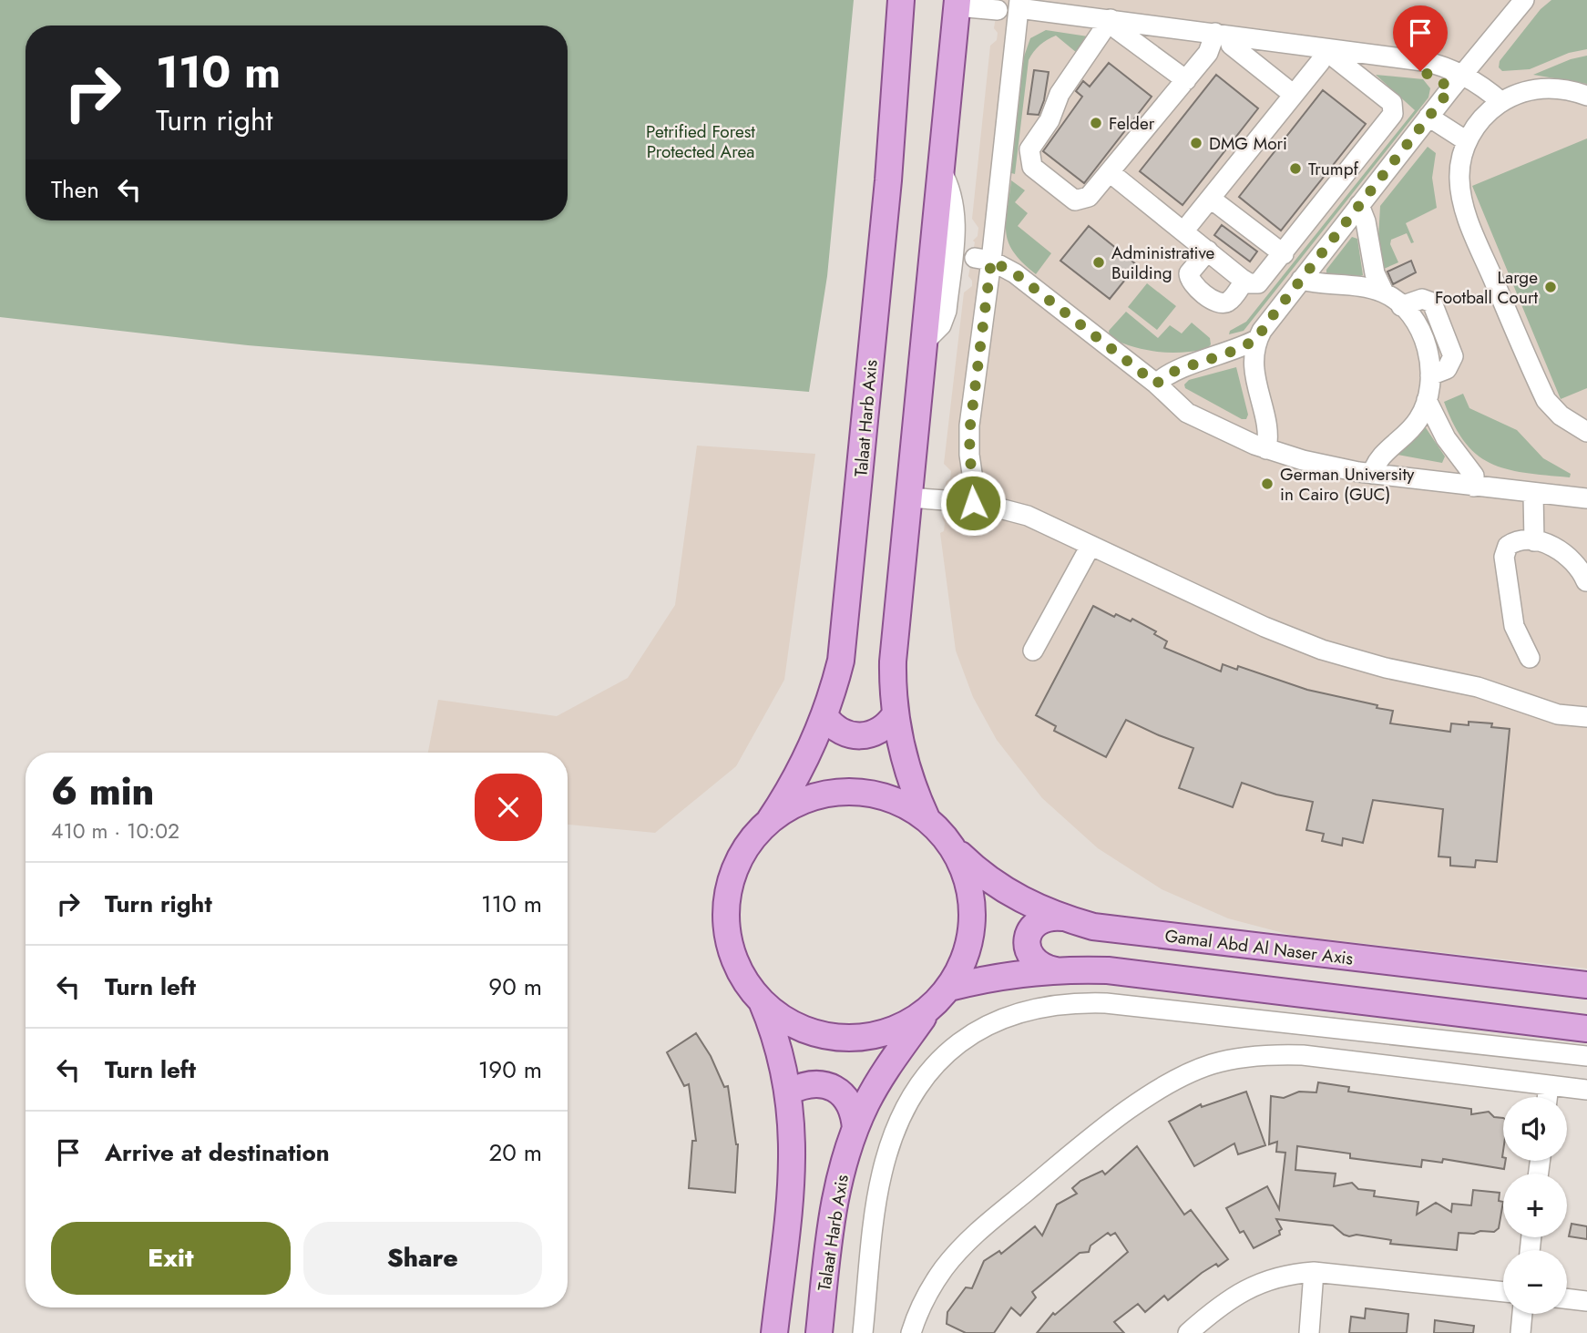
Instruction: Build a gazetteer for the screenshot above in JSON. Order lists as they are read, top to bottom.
{
  "streets": {
    "main road": ["Talaat Harb Axis", "Gamal Abd Al Naser Axis"]
  },
  "crossings": [
    ["Talaat Harb Axis", "Gamal Abd Al Naser Axis"]
  ],
  "parks": ["Petrified Forest Protected Area"],
  "places": [
    "Felder",
    "DMG Mori",
    "Trumpf",
    "Administrative Building",
    "Large Football Court",
    "German University in Cairo (GUC)"
  ],
  "page": {
    "turn": ["110 m", "Turn right"],
    "then": "Then",
    "heading": ["6 min", "410 m · 10:02"],
    "list": [
      {
        "name": "Turn right",
        "value": "110 m"
      },
      {
        "name": "Turn left",
        "value": "90 m"
      },
      {
        "name": "Turn left",
        "value": "190 m"
      },
      {
        "name": "Arrive at destination",
        "value": "20 m"
      }
    ],
    "map_buttons": ["+", "−"],
    "buttons": ["Exit", "Share"]
  }
}
